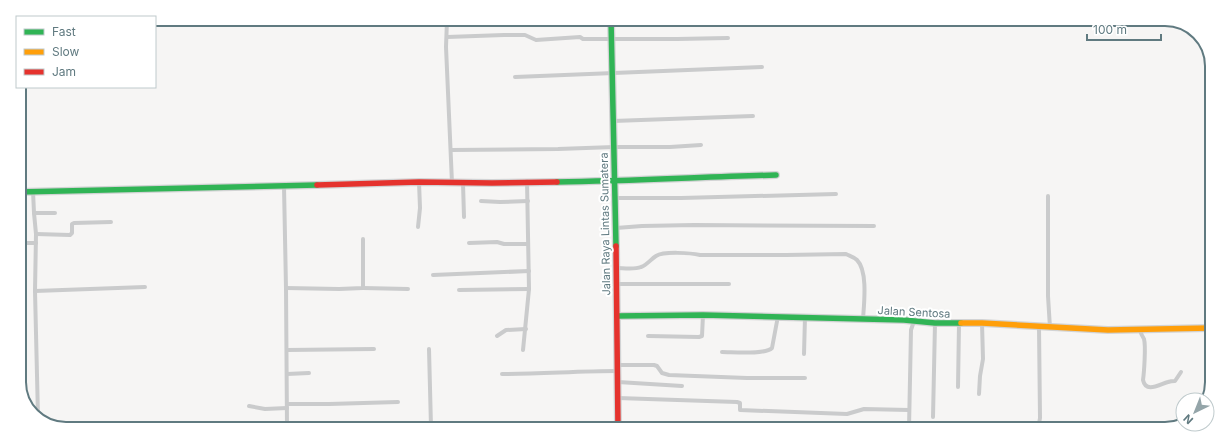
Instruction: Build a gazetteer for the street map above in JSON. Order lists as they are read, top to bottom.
{
  "streets": {
    "main road": ["Jalan Raya Lintas Sumatera", "Jalan Sentosa"]
  },
  "crossings": [
    ["Jalan Raya Lintas Sumatera", "Jalan Sentosa"]
  ],
  "legend": ["Fast", "Slow", "Jam"],
  "scale_bar": "100 m",
  "north": "bottom left"
}
